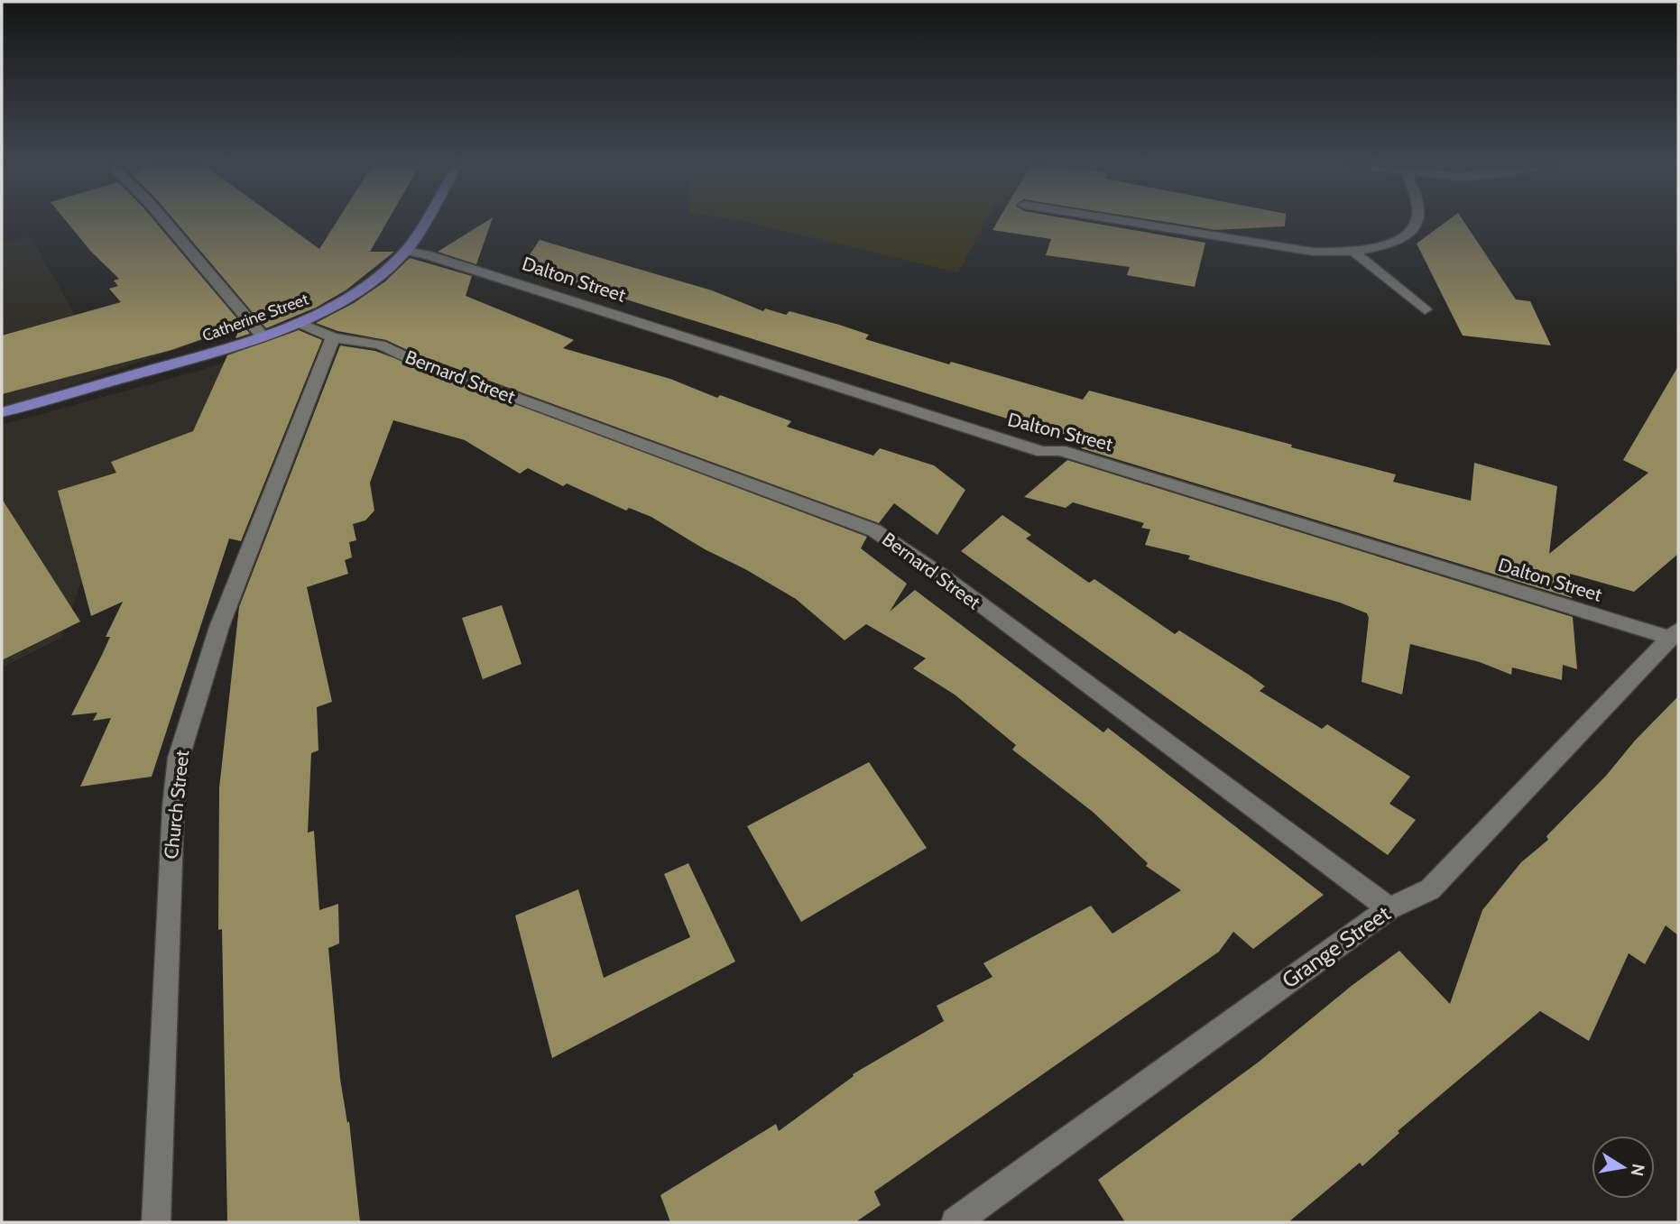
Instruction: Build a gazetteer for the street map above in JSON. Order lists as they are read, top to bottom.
{
  "streets": {
    "main road": ["Catherine Street"],
    "street": [
      "Dalton Street",
      "Bernard Street",
      "Church Street",
      "Grange Street"
    ]
  },
  "crossings": [
    ["Dalton Street", "Catherine Street"],
    ["Dalton Street", "Grange Street"],
    ["Catherine Street", "Bernard Street"],
    ["Bernard Street", "Church Street"],
    ["Bernard Street", "Grange Street"]
  ],
  "north": "right"
}
